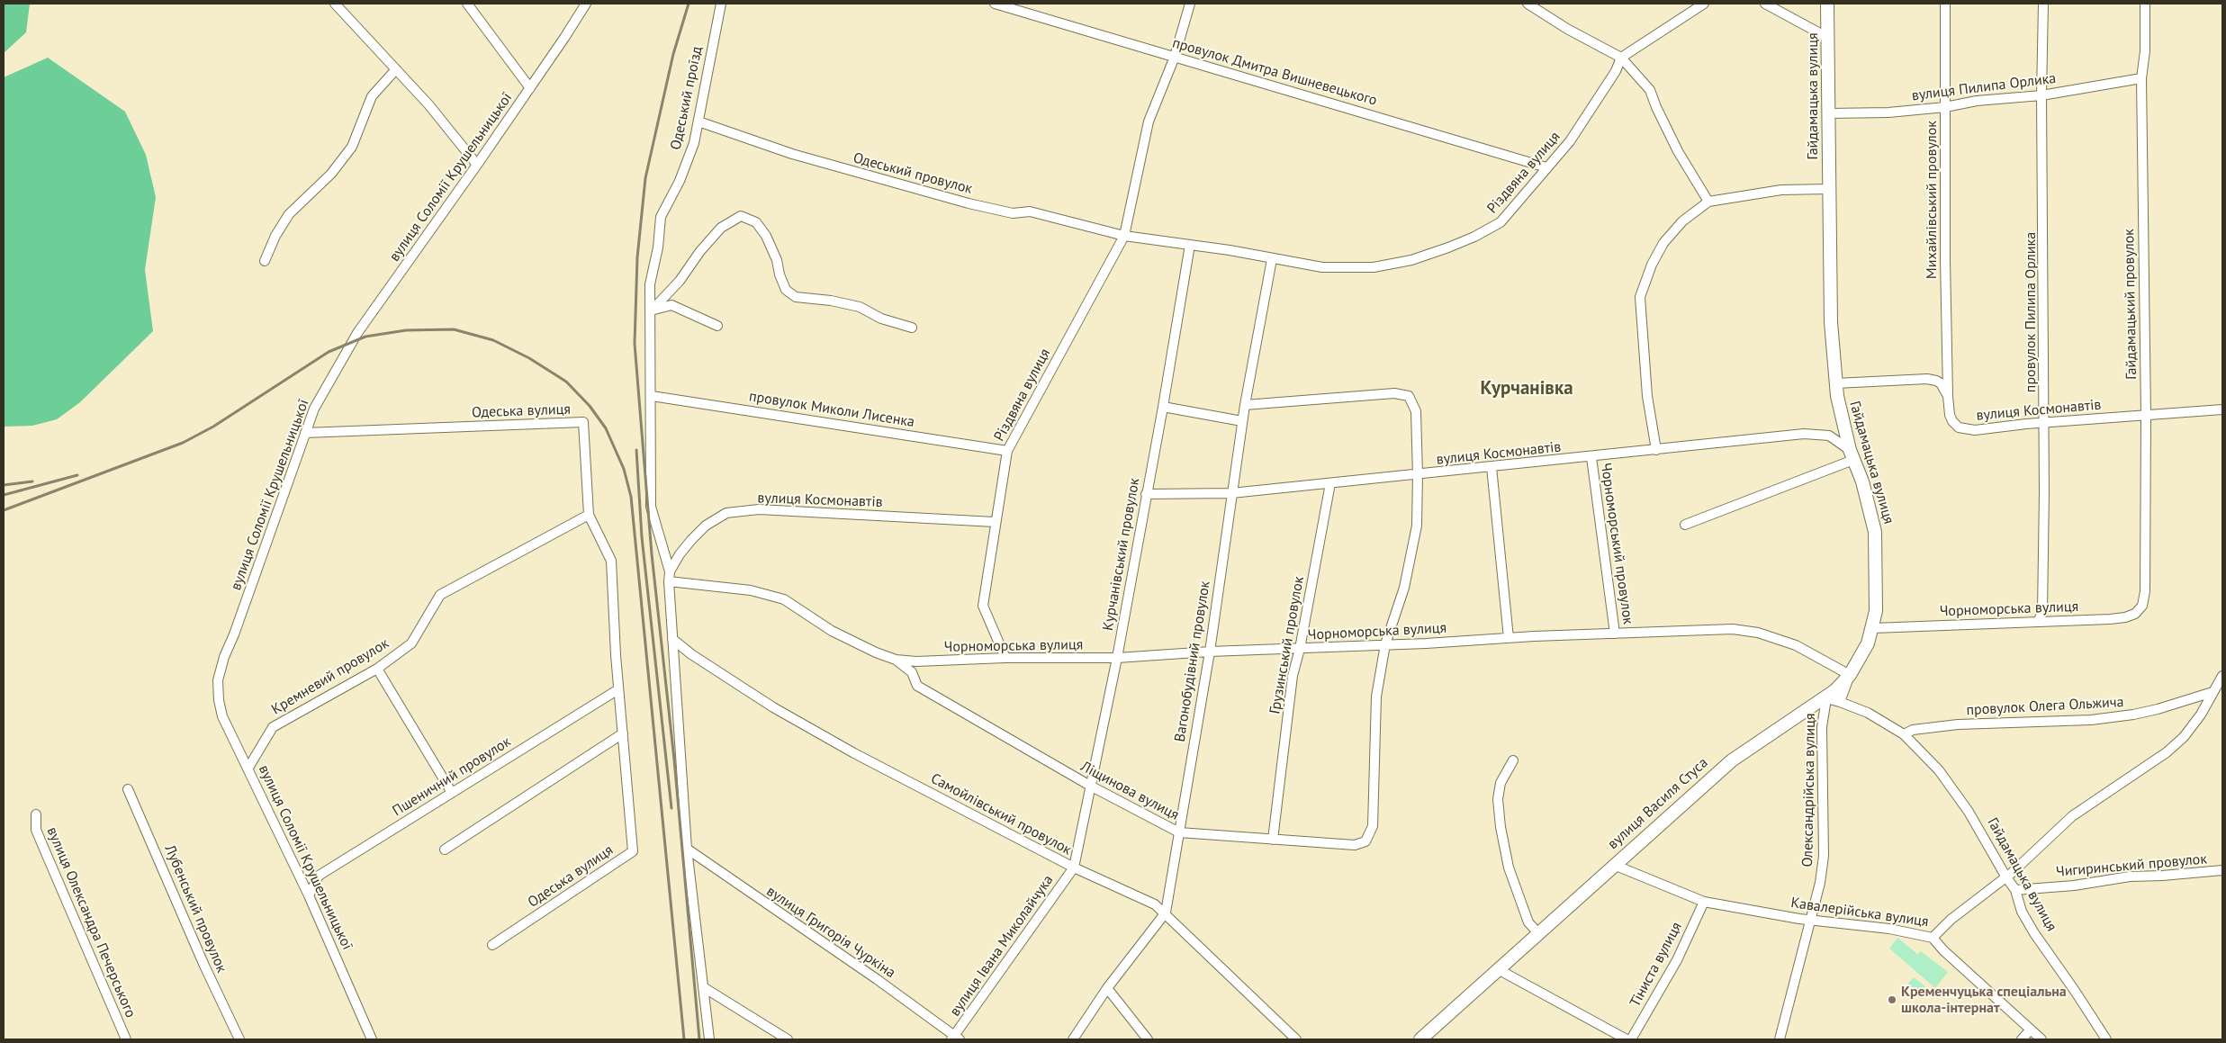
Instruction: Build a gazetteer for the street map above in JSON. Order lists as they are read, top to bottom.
{
  "streets": {
    "main road": ["Гайдамацька вулиця", "вулиця Василя Стуса"],
    "street": [
      "провулок Дмитра Вишневецького",
      "вулиця Пилипа Орлика",
      "Одеський проїзд",
      "Різдвяна вулиця",
      "Одеський провулок",
      "вулиця Соломії Крушельницької",
      "Михайлівський провулок",
      "Гайдамацький провулок",
      "провулок Пилипа Орлика",
      "провулок Миколи Лисенка",
      "вулиця Космонавтів",
      "Одеська вулиця",
      "Чорноморський провулок",
      "Курчанівський провулок",
      "Чорноморська вулиця",
      "Грузинський провулок",
      "Вагонобудівний провулок",
      "Кремневий провулок",
      "провулок Олега Ольжича",
      "Пшеничний провулок",
      "Олександрійська вулиця",
      "Ліщинова вулиця",
      "Самойлівський провулок",
      "Чигиринський провулок",
      "Лубенський провулок",
      "Кавалерійська вулиця",
      "вулиця Олександра Печерського",
      "вулиця Григорія Чуркіна",
      "вулиця Івана Миколайчука",
      "Тіниста вулиця"
    ]
  },
  "crossings": [
    ["провулок Дмитра Вишневецького", "Різдвяна вулиця"],
    ["вулиця Пилипа Орлика", "Гайдамацька вулиця"],
    ["вулиця Пилипа Орлика", "Михайлівський провулок"],
    ["вулиця Пилипа Орлика", "Гайдамацький провулок"],
    ["вулиця Пилипа Орлика", "провулок Пилипа Орлика"],
    ["Гайдамацька вулиця", "вулиця Космонавтів"],
    ["Гайдамацька вулиця", "Чорноморська вулиця"],
    ["Гайдамацька вулиця", "провулок Олега Ольжича"],
    ["Гайдамацька вулиця", "вулиця Василя Стуса"],
    ["Гайдамацька вулиця", "Чигиринський провулок"],
    ["Гайдамацька вулиця", "Кавалерійська вулиця"],
    ["Одеський проїзд", "Одеський провулок"],
    ["Одеський проїзд", "провулок Миколи Лисенка"],
    ["Одеський проїзд", "вулиця Космонавтів"],
    ["Різдвяна вулиця", "Одеський провулок"],
    ["Різдвяна вулиця", "провулок Миколи Лисенка"],
    ["Різдвяна вулиця", "вулиця Космонавтів"],
    ["Різдвяна вулиця", "Курчанівський провулок"],
    ["Різдвяна вулиця", "Чорноморська вулиця"],
    ["Різдвяна вулиця", "Вагонобудівний провулок"],
    ["вулиця Соломії Крушельницької", "Одеська вулиця"],
    ["вулиця Соломії Крушельницької", "Кремневий провулок"],
    ["вулиця Соломії Крушельницької", "Пшеничний провулок"],
    ["Михайлівський провулок", "вулиця Космонавтів"],
    ["Гайдамацький провулок", "вулиця Космонавтів"],
    ["Гайдамацький провулок", "Чорноморська вулиця"],
    ["провулок Пилипа Орлика", "вулиця Космонавтів"],
    ["провулок Пилипа Орлика", "Чорноморська вулиця"],
    ["вулиця Космонавтів", "Чорноморський провулок"],
    ["вулиця Космонавтів", "Курчанівський провулок"],
    ["вулиця Космонавтів", "Грузинський провулок"],
    ["вулиця Космонавтів", "Вагонобудівний провулок"],
    ["вулиця Космонавтів", "Ліщинова вулиця"],
    ["Одеська вулиця", "Кремневий провулок"],
    ["Одеська вулиця", "Пшеничний провулок"],
    ["Чорноморський провулок", "Чорноморська вулиця"],
    ["Курчанівський провулок", "Чорноморська вулиця"],
    ["Курчанівський провулок", "Ліщинова вулиця"],
    ["Курчанівський провулок", "Самойлівський провулок"],
    ["Курчанівський провулок", "вулиця Івана Миколайчука"],
    ["Чорноморська вулиця", "Грузинський провулок"],
    ["Чорноморська вулиця", "Вагонобудівний провулок"],
    ["Чорноморська вулиця", "Ліщинова вулиця"],
    ["Чорноморська вулиця", "вулиця Василя Стуса"],
    ["Грузинський провулок", "Ліщинова вулиця"],
    ["Вагонобудівний провулок", "Ліщинова вулиця"],
    ["Вагонобудівний провулок", "Самойлівський провулок"],
    ["провулок Олега Ольжича", "Кавалерійська вулиця"],
    ["Олександрійська вулиця", "вулиця Василя Стуса"],
    ["Олександрійська вулиця", "Кавалерійська вулиця"],
    ["вулиця Василя Стуса", "Кавалерійська вулиця"],
    ["Самойлівський провулок", "вулиця Івана Миколайчука"],
    ["Кавалерійська вулиця", "Тіниста вулиця"],
    ["вулиця Григорія Чуркіна", "вулиця Івана Миколайчука"]
  ],
  "districts": ["Курчанівка"],
  "places": ["Кременчуцька спеціальна школа-інтернат"]
}
